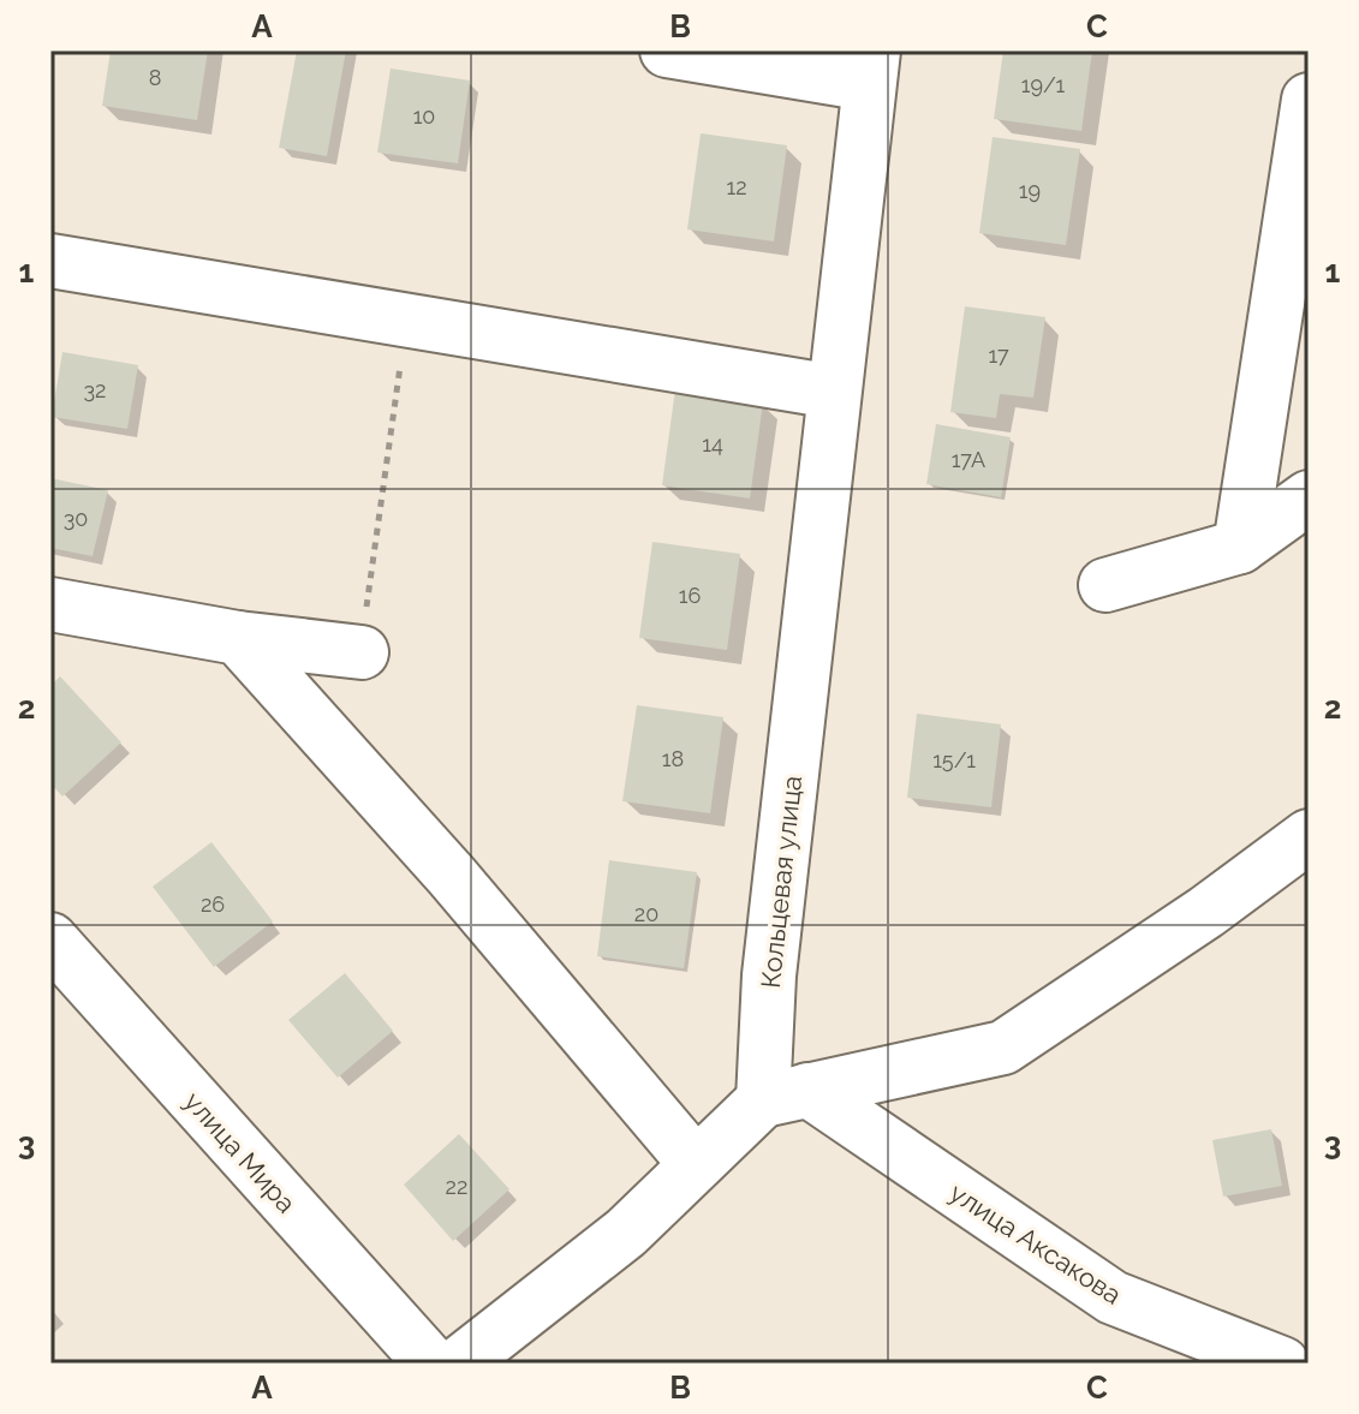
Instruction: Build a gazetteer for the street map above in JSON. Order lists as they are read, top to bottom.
{
  "streets": {
    "street": ["Кольцевая улица", "улица Мира", "улица Аксакова"]
  },
  "crossings": [
    ["Кольцевая улица", "улица Аксакова"]
  ],
  "house_numbers": [
    "8",
    "19/1",
    "10",
    "12",
    "19",
    "17",
    "32",
    "14",
    "17А",
    "30",
    "16",
    "18",
    "15/1",
    "26",
    "20",
    "22"
  ],
  "grid": {
    "columns": ["A", "B", "C"],
    "rows": ["1", "2", "3"]
  }
}
